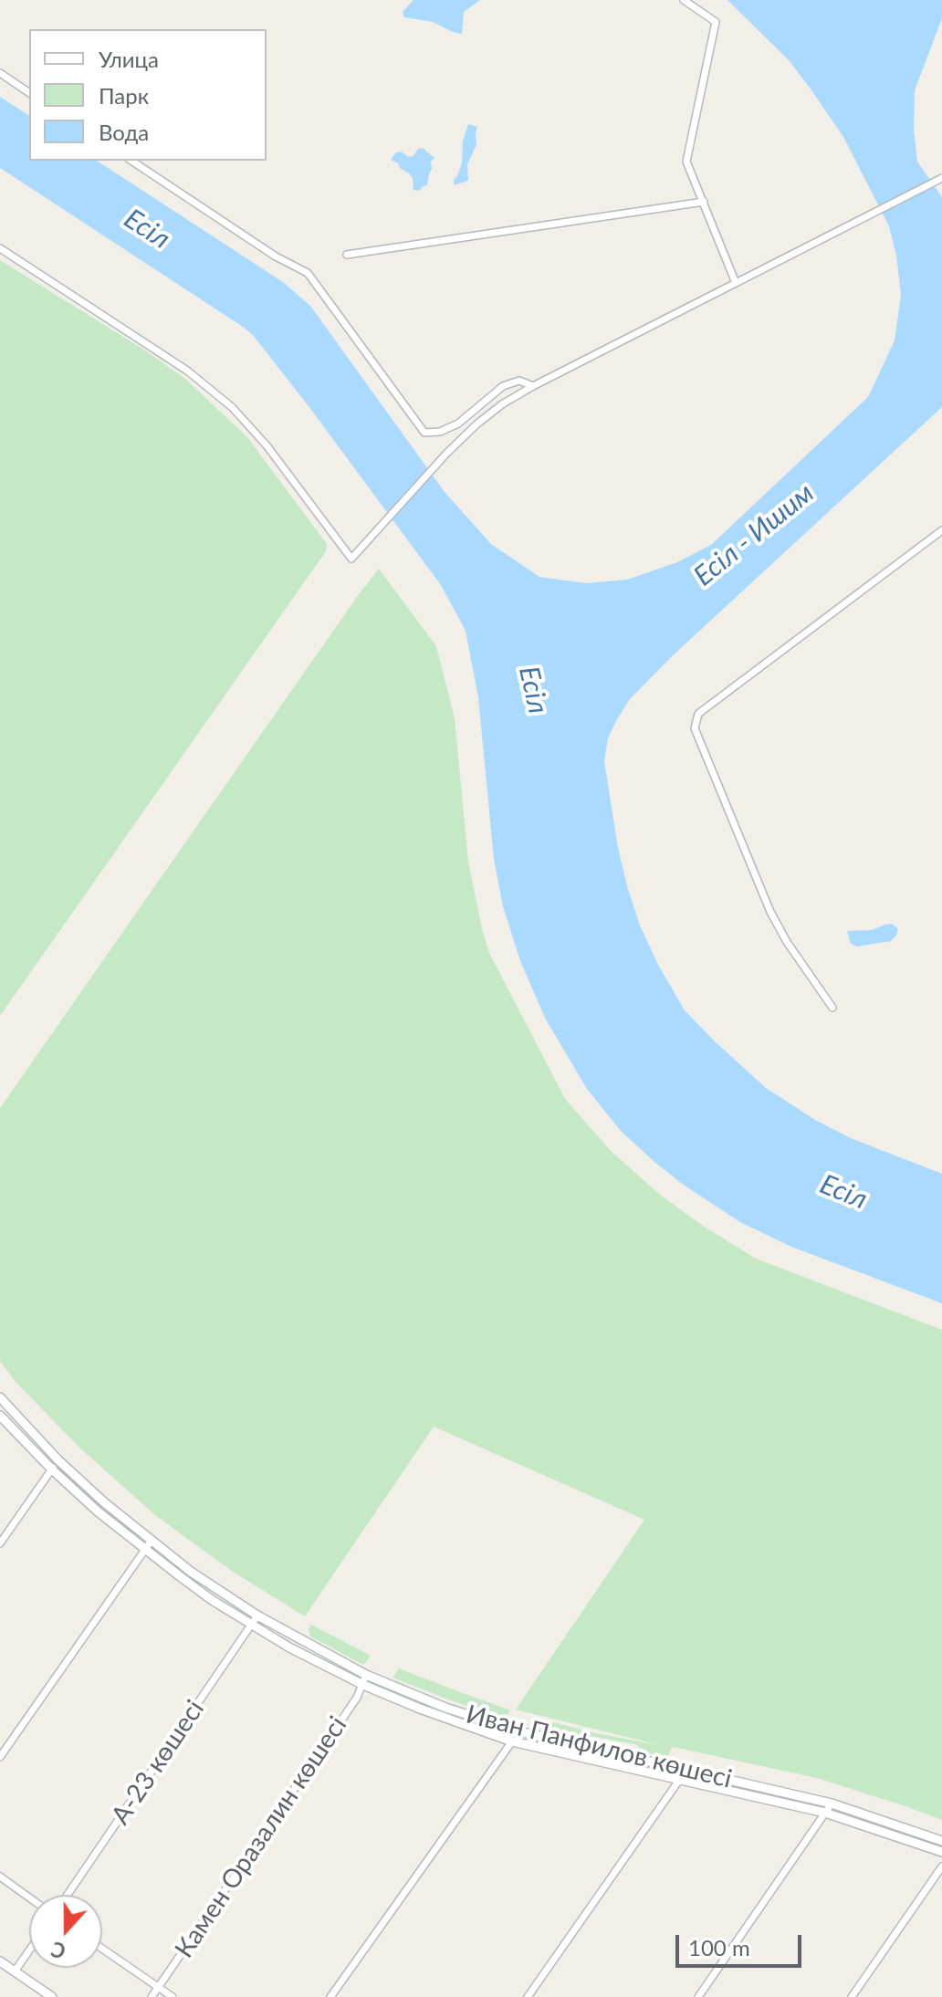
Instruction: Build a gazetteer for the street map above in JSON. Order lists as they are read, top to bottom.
{
  "streets": {
    "street": ["Иван Панфилов көшесі", "А-23 көшесі", "Камен Оразалин көшесі"]
  },
  "crossings": [
    ["Иван Панфилов көшесі", "А-23 көшесі"],
    ["Иван Панфилов көшесі", "Камен Оразалин көшесі"]
  ],
  "water": ["Есіл", "Есіл - Ишим"],
  "legend": ["Улица", "Парк", "Вода"],
  "scale_bar": "100 m",
  "north": "bottom"
}
